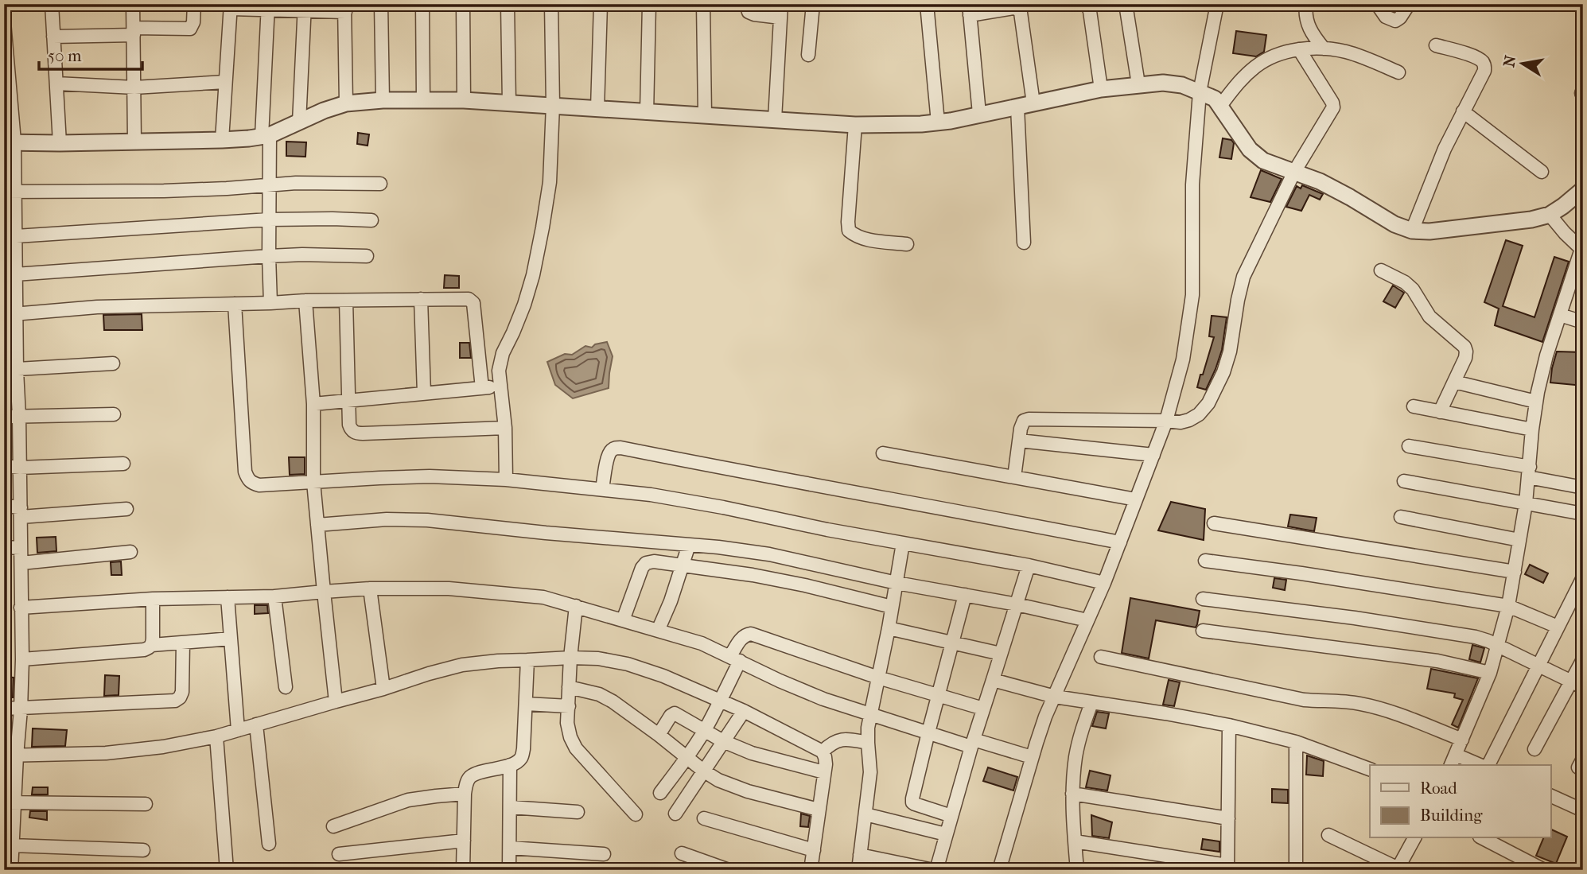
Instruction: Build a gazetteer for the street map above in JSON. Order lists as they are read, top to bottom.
{
  "legend": ["Road", "Building"],
  "scale_bar": "50 m",
  "north": "left"
}
